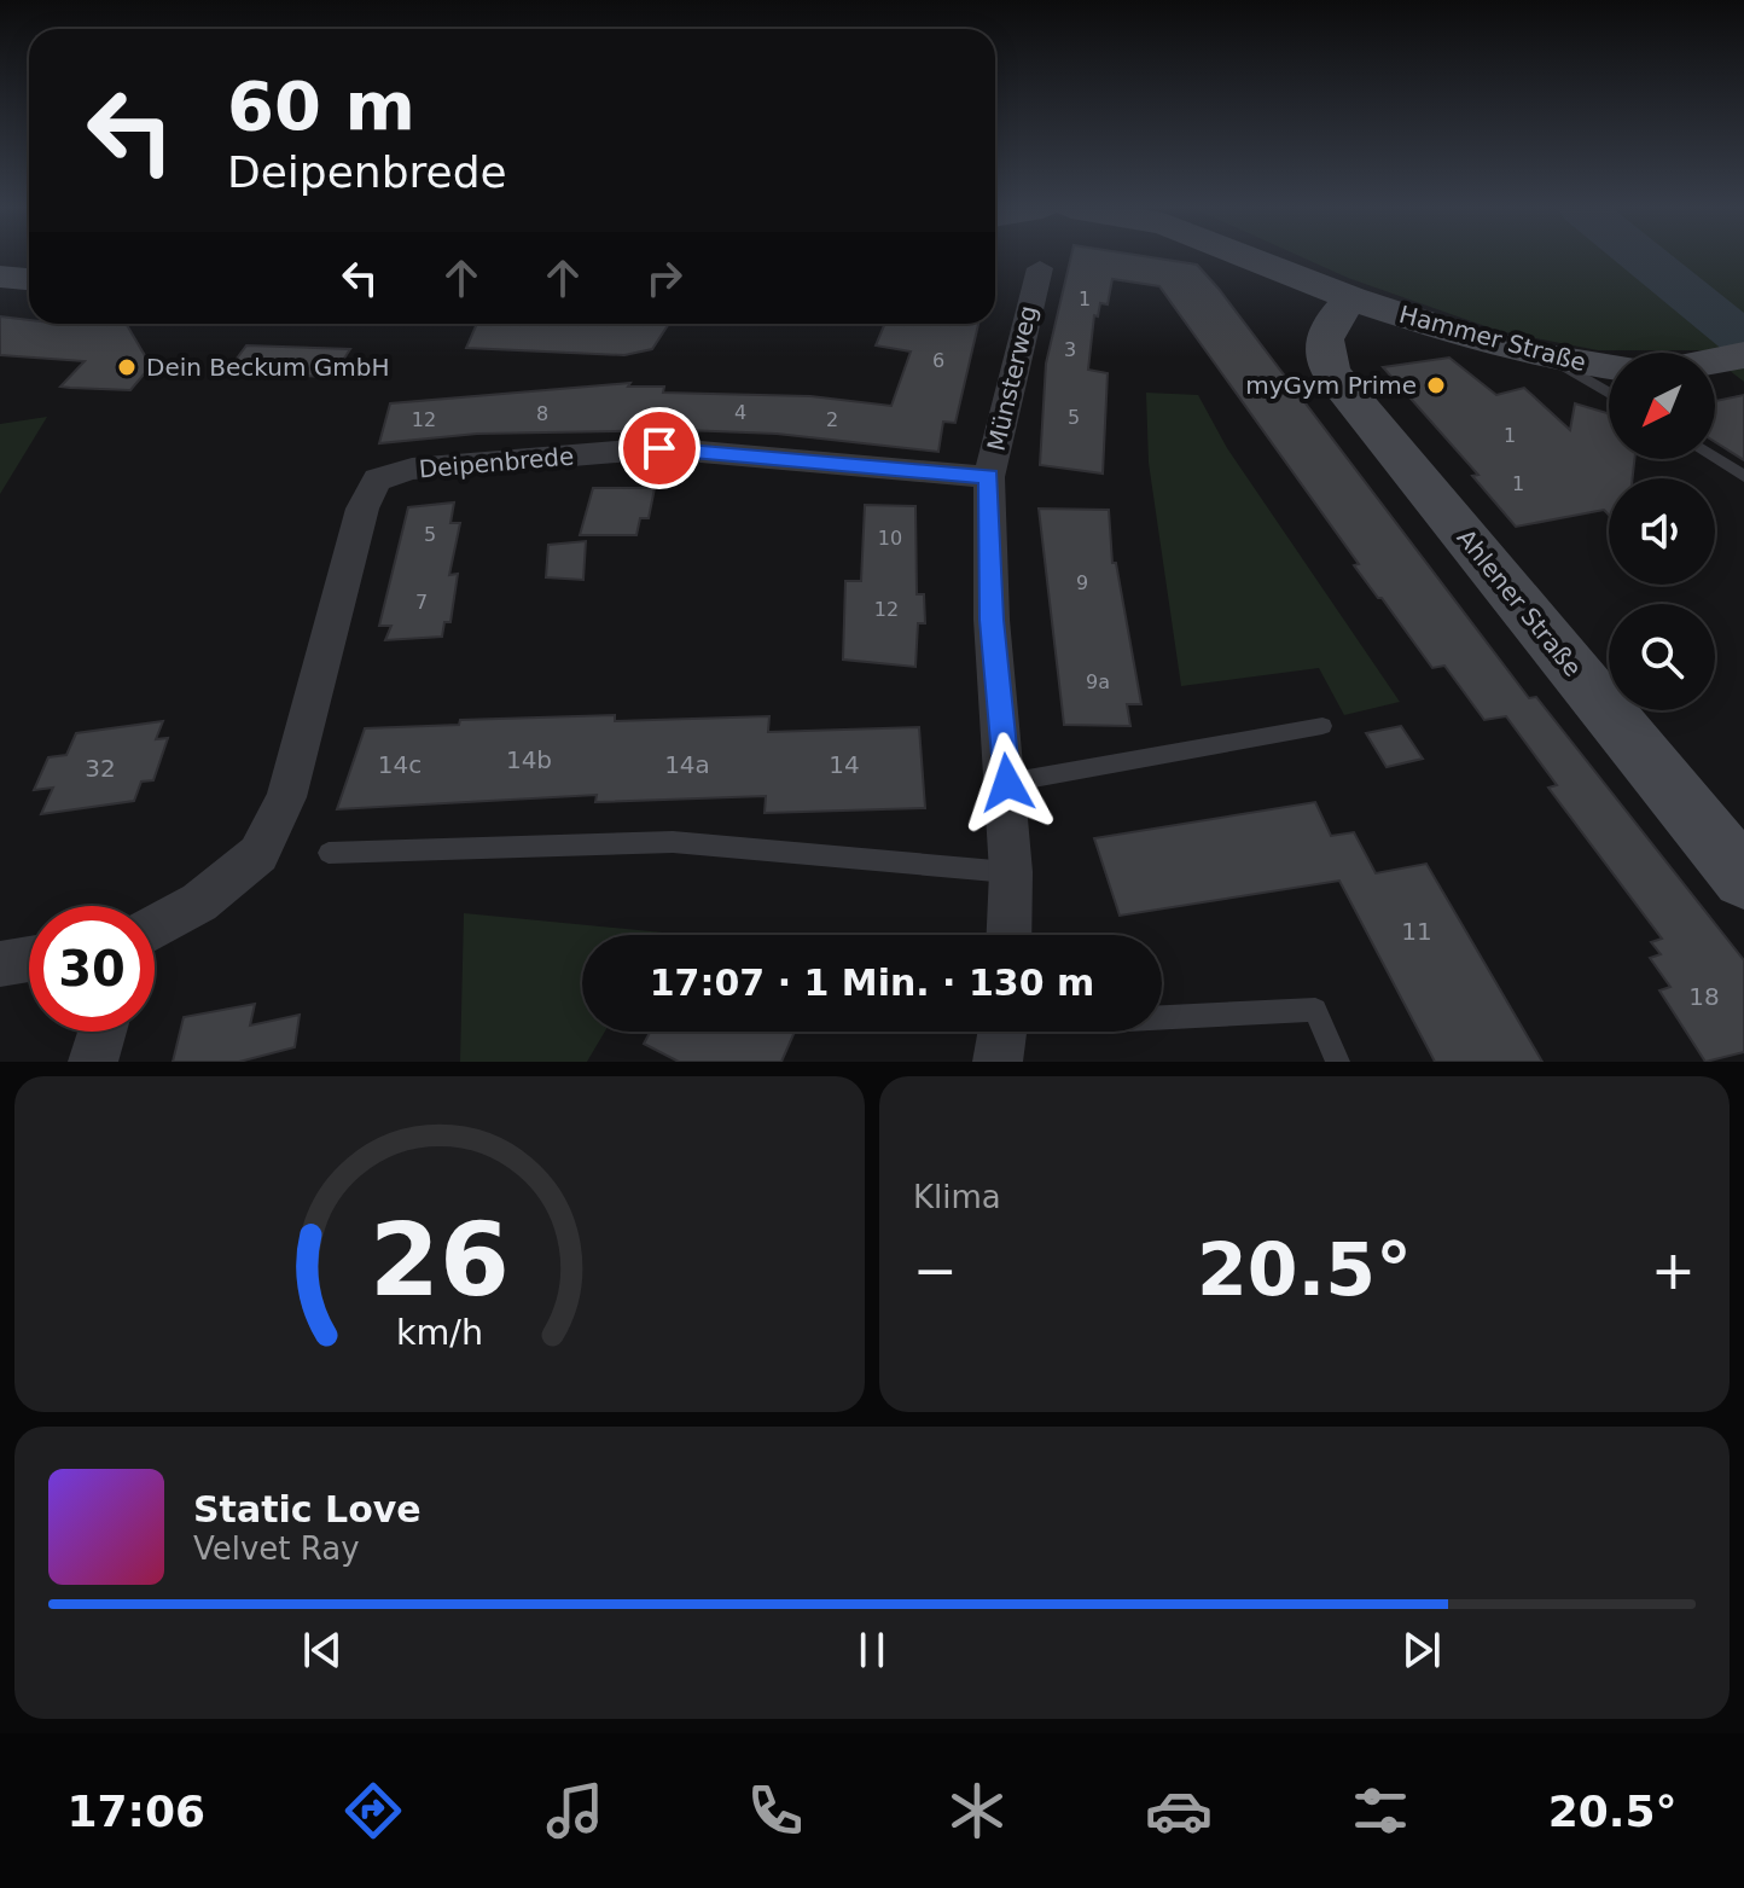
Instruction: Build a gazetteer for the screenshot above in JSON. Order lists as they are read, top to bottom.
{
  "streets": {
    "main road": ["Hammer Straße", "Ahlener Straße"],
    "street": ["Münsterweg", "Deipenbrede"]
  },
  "crossings": [
    ["Hammer Straße", "Ahlener Straße"],
    ["Münsterweg", "Deipenbrede"]
  ],
  "places": ["Dein Beckum GmbH", "myGym Prime"],
  "house_numbers": [
    "1",
    "3",
    "6",
    "4",
    "8",
    "5",
    "12",
    "2",
    "1",
    "1",
    "5",
    "10",
    "9",
    "7",
    "12",
    "9a",
    "14b",
    "14c",
    "14a",
    "14",
    "32",
    "11",
    "18"
  ],
  "north": "bottom left",
  "page": {
    "turn": ["60 m", "Deipenbrede"],
    "limit": "30",
    "trip": "17:07 · 1 Min. · 130 m",
    "tile": "Klima",
    "heat": ["−", "20.5°", "+"],
    "song": ["Static Love", "Velvet Ray"],
    "tabs": ["17:06", "20.5°"],
    "gauge": ["26", "km/h"]
  }
}
